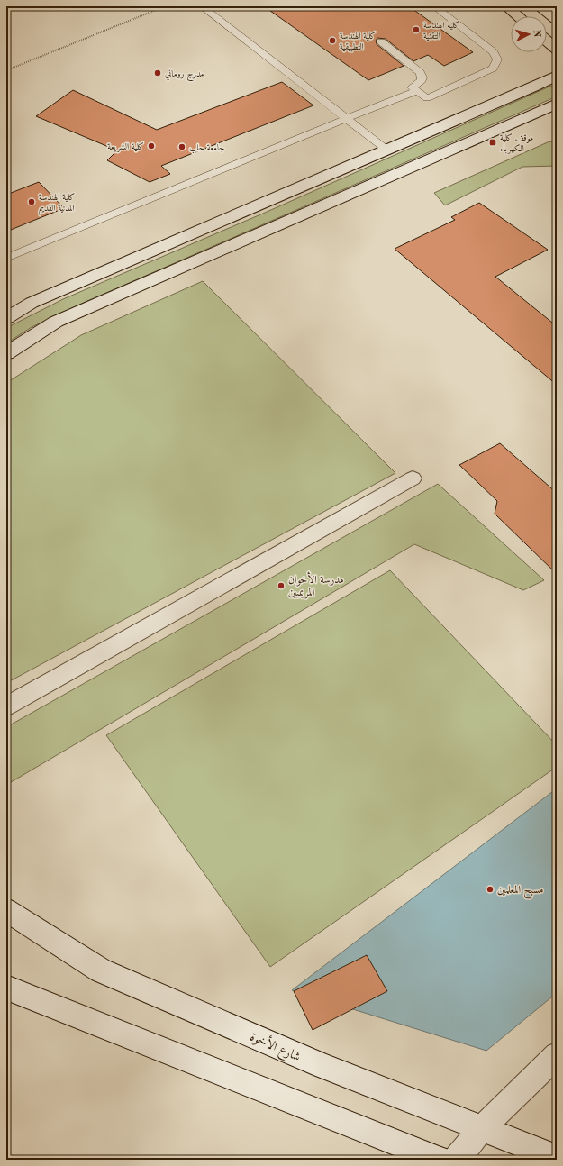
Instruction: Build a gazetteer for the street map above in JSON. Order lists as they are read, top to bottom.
{
  "streets": {
    "main road": ["شارع الأخوة"]
  },
  "places": {
    "other": [
      "كلية الهندسة التقنية",
      "كلية الهندسة التطبيقية",
      "مدرج روماني",
      "كلية الشريعة",
      "جامعة حلب",
      "كلية الهندسة المدنية القديم",
      "مدرسة الأخوان المريميين",
      "مسبح المعلمين"
    ],
    "transit": ["موقف كلية الكهرباء"]
  },
  "north": "right"
}
